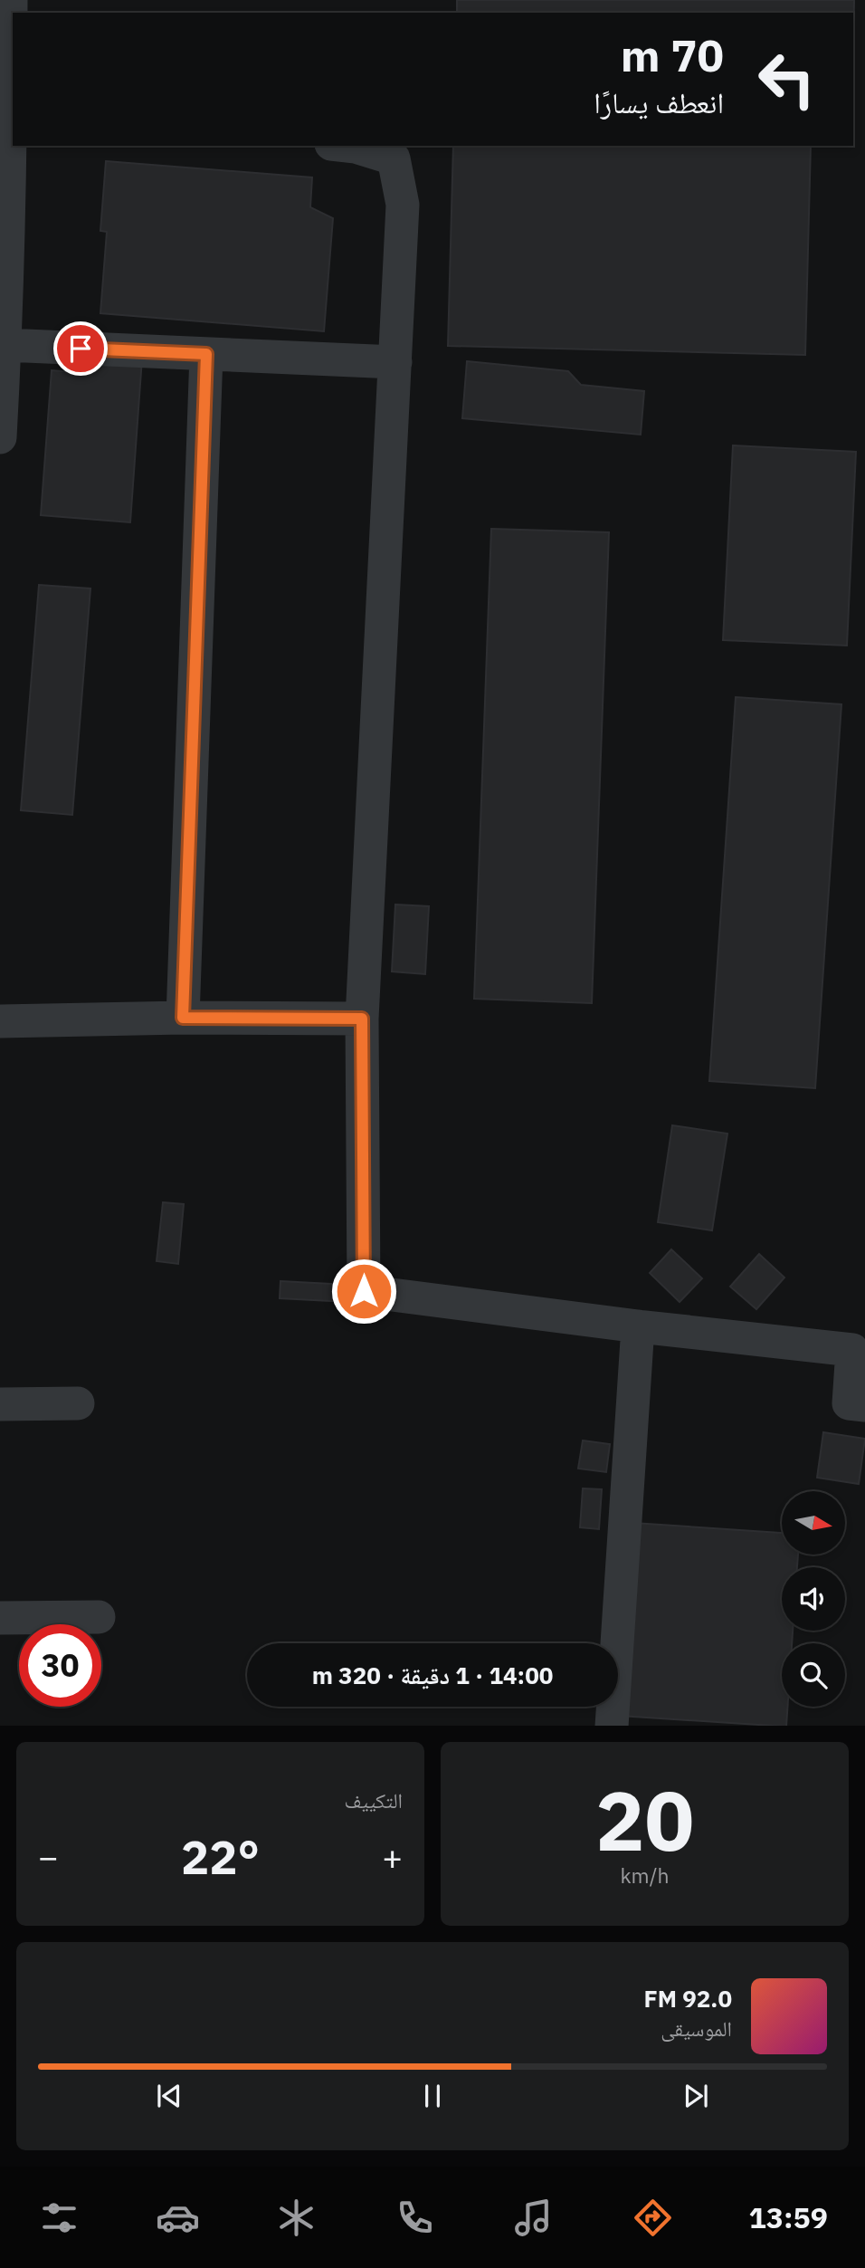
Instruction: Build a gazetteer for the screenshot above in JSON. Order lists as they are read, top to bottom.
{
  "north": "right",
  "page": {
    "turn": ["70 m", "انعطف يسارًا"],
    "limit": "30",
    "trip": "14:00 · 1 دقيقة · 320 m",
    "tile": [
      ["20", "km/h"],
      "التكييف"
    ],
    "heat": ["−", "22°", "+"],
    "song": ["92.0 FM", "الموسيقى"],
    "tabs": "13:59"
  }
}
